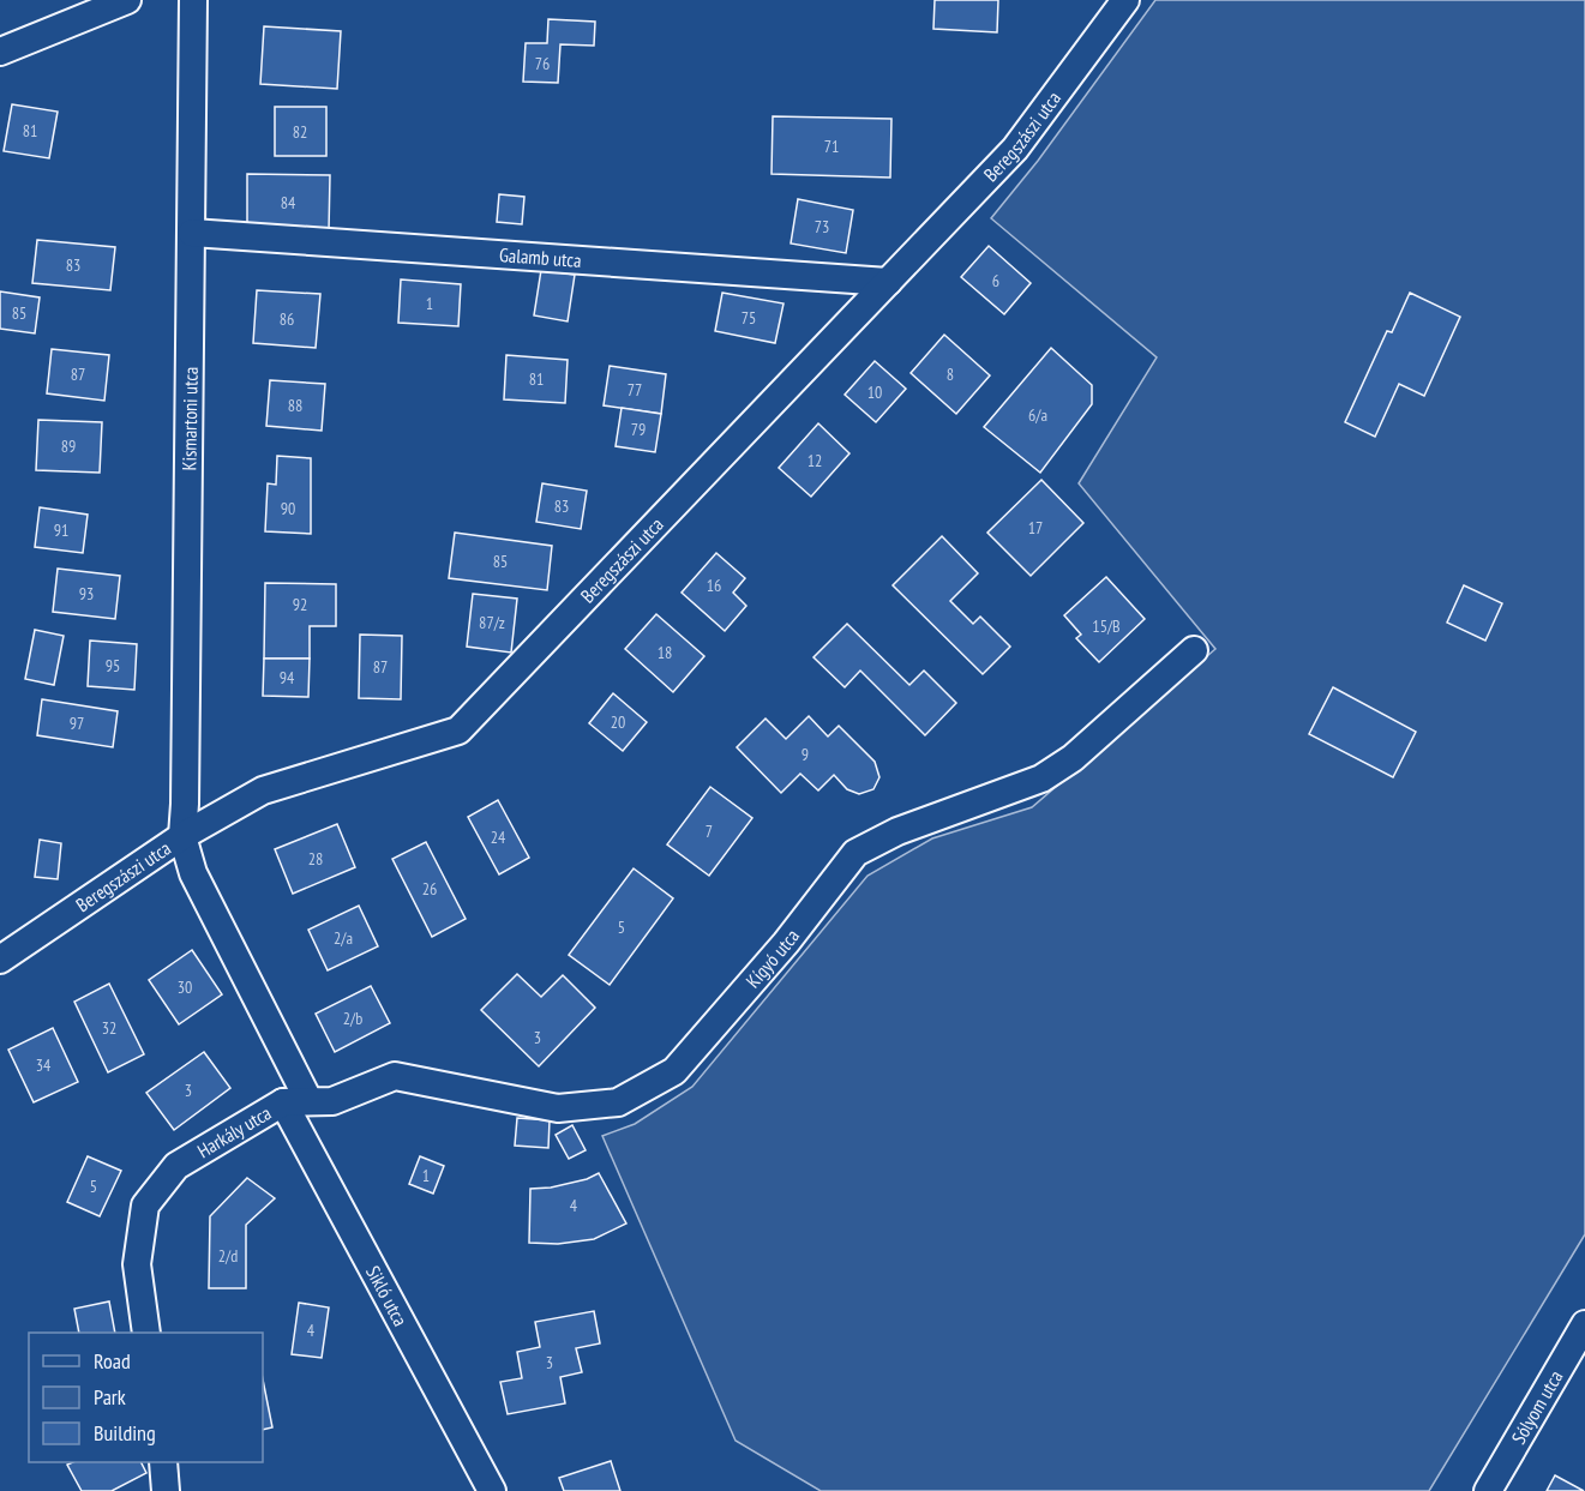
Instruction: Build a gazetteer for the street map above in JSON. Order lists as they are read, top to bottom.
{
  "streets": {
    "street": [
      "Beregszászi utca",
      "Galamb utca",
      "Kismartoni utca",
      "Kígyó utca",
      "Harkály utca",
      "Sikló utca",
      "Sólyom utca"
    ]
  },
  "crossings": [
    ["Beregszászi utca", "Galamb utca"],
    ["Beregszászi utca", "Kismartoni utca"],
    ["Galamb utca", "Kismartoni utca"],
    ["Kígyó utca", "Harkály utca"],
    ["Kígyó utca", "Sikló utca"],
    ["Harkály utca", "Sikló utca"]
  ],
  "house_numbers": [
    "76",
    "81",
    "82",
    "71",
    "84",
    "73",
    "83",
    "6",
    "1",
    "85",
    "75",
    "86",
    "87",
    "8",
    "81",
    "77",
    "10",
    "88",
    "6/a",
    "79",
    "89",
    "12",
    "83",
    "90",
    "17",
    "91",
    "85",
    "16",
    "93",
    "92",
    "87/z",
    "15/B",
    "18",
    "95",
    "87",
    "94",
    "20",
    "97",
    "9",
    "7",
    "24",
    "28",
    "26",
    "5",
    "2/a",
    "30",
    "2/b",
    "32",
    "3",
    "34",
    "3",
    "1",
    "5",
    "4",
    "2/d",
    "4",
    "3"
  ],
  "legend": ["Road", "Park", "Building"]
}
